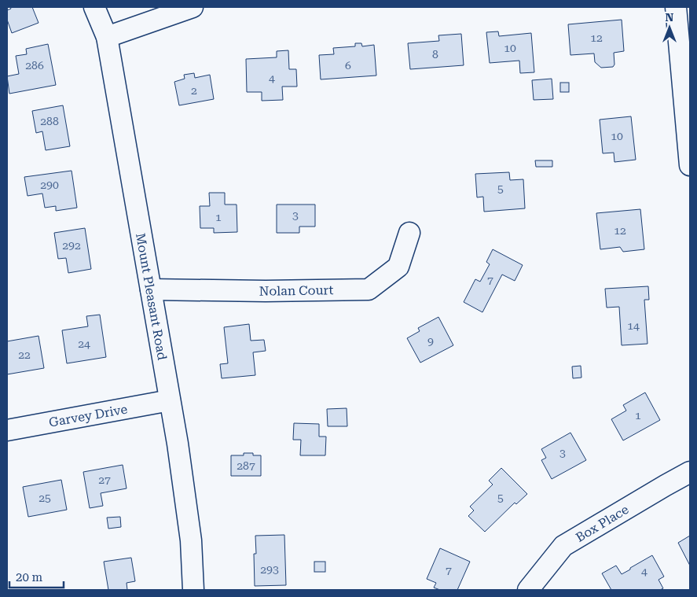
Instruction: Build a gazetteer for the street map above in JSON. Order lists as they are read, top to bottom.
{
  "streets": {
    "street": [
      "Nolan Court",
      "Mount Pleasant Road",
      "Garvey Drive",
      "Box Place"
    ]
  },
  "crossings": [
    ["Nolan Court", "Mount Pleasant Road"],
    ["Mount Pleasant Road", "Garvey Drive"]
  ],
  "house_numbers": [
    "12",
    "10",
    "8",
    "286",
    "6",
    "4",
    "2",
    "288",
    "10",
    "290",
    "5",
    "3",
    "1",
    "12",
    "292",
    "7",
    "14",
    "9",
    "24",
    "22",
    "1",
    "3",
    "287",
    "27",
    "25",
    "5",
    "293",
    "7",
    "4"
  ],
  "scale_bar": "20 m",
  "north": "top"
}
